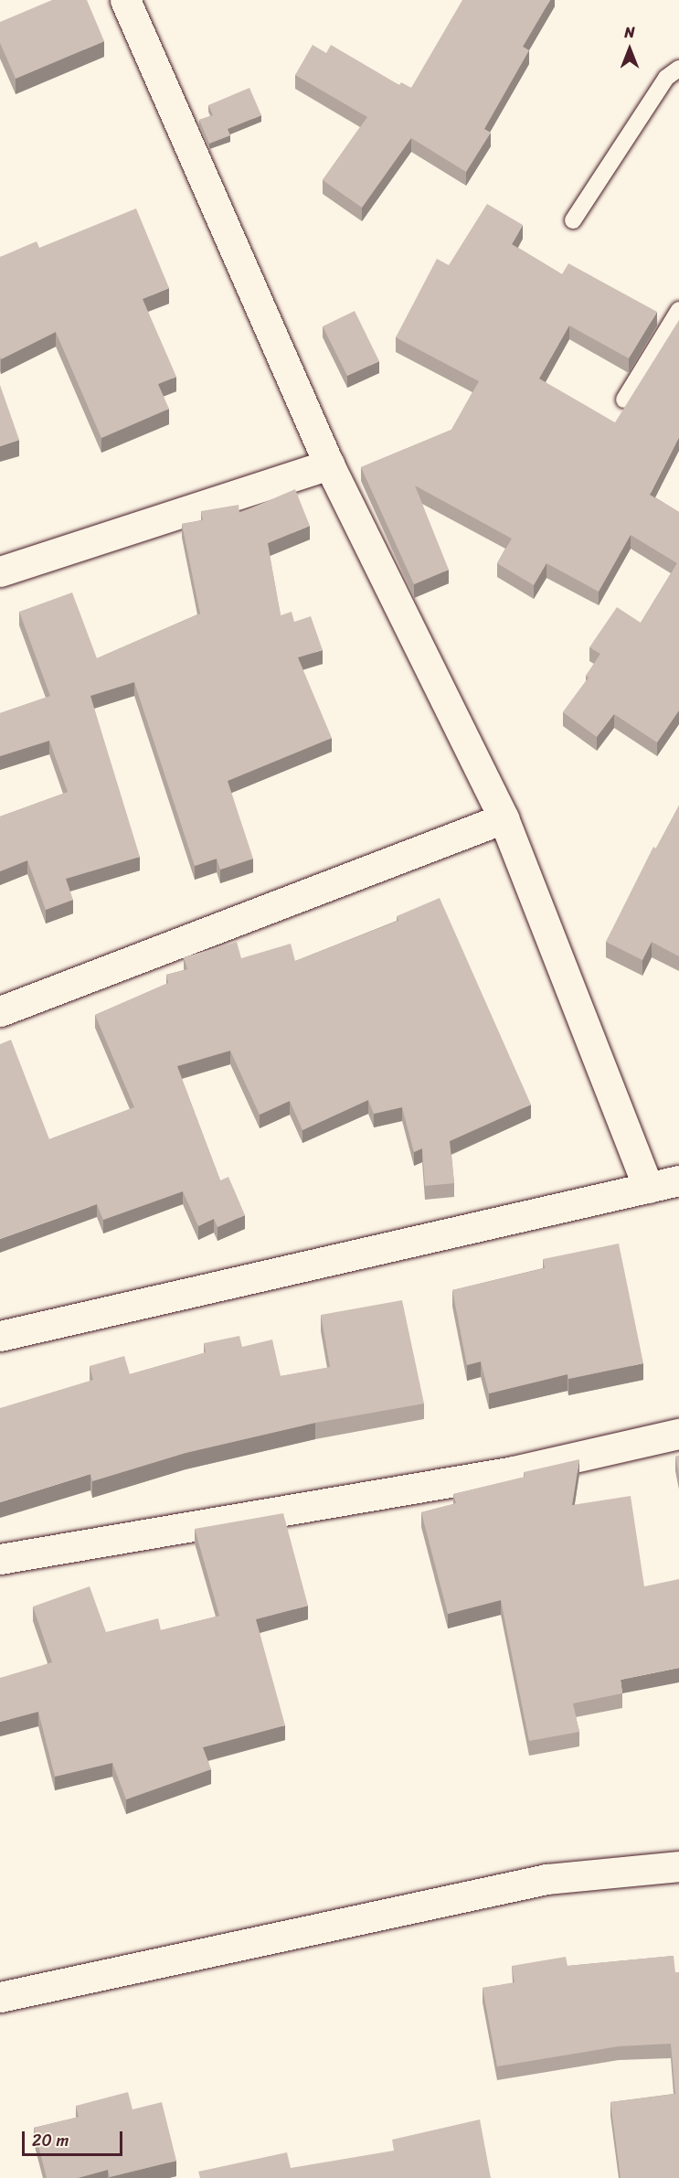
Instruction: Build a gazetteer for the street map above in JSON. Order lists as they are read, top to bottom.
{
  "scale_bar": "20 m",
  "north": "top"
}
